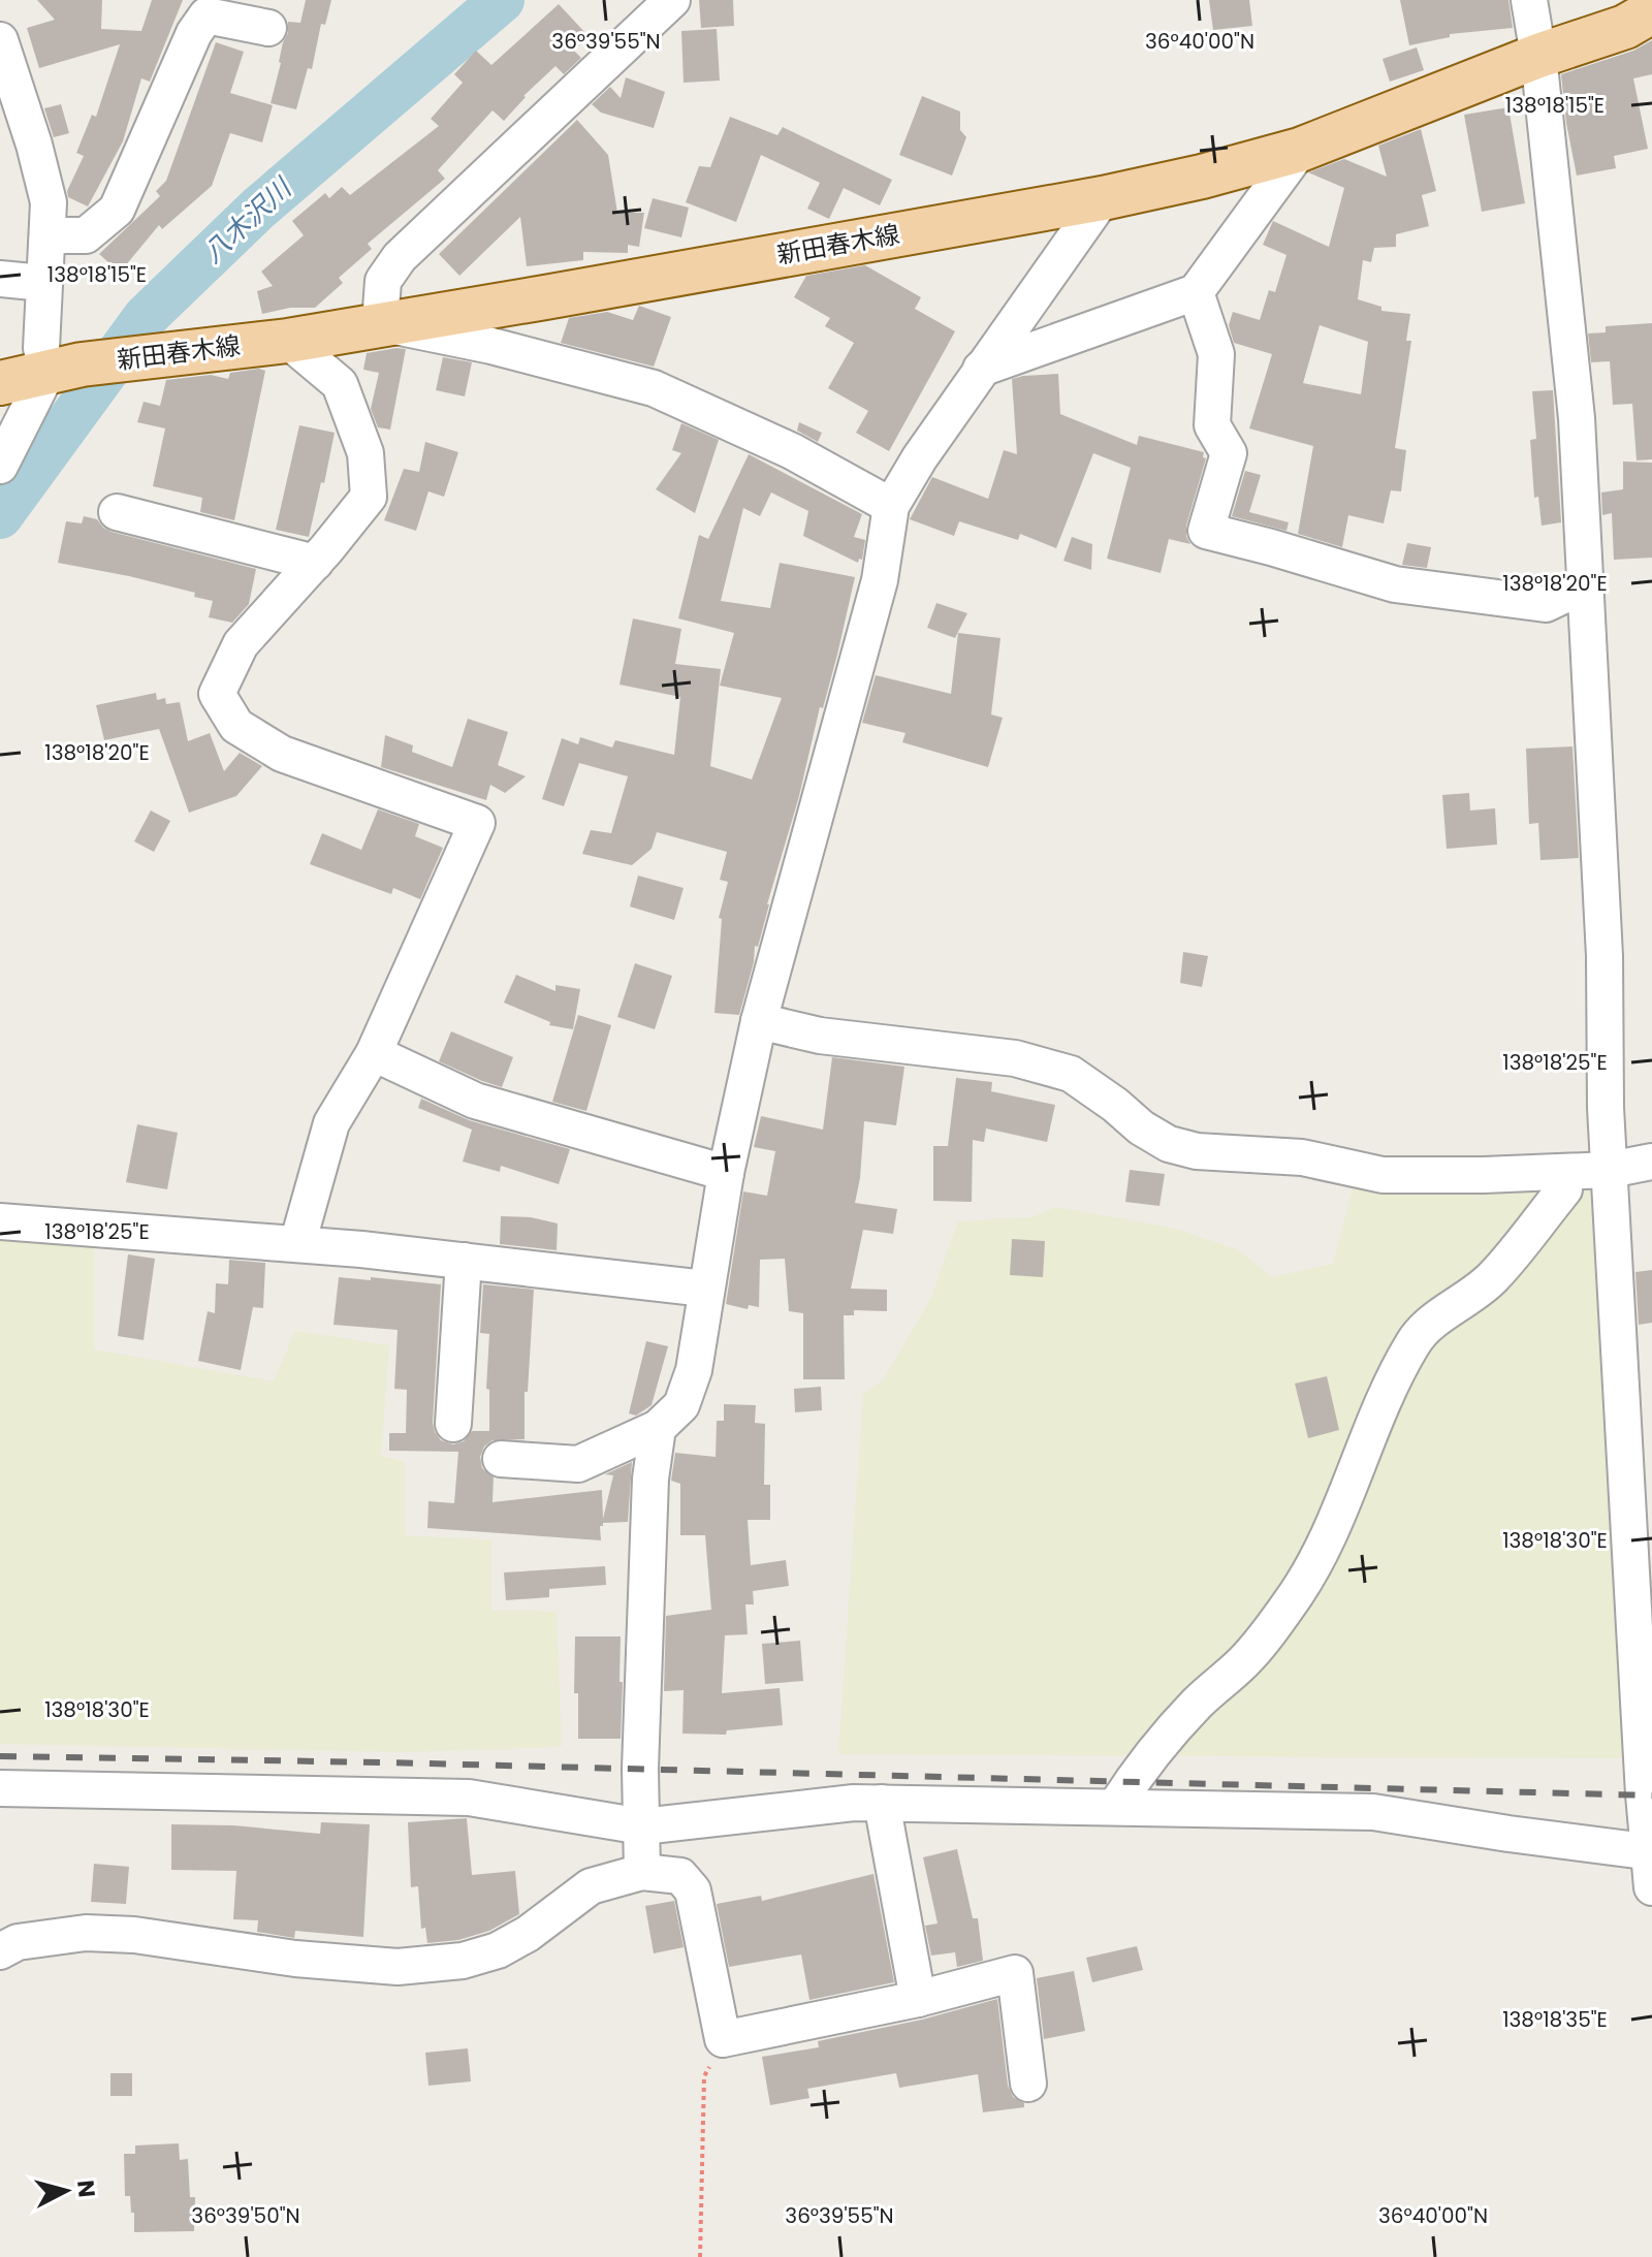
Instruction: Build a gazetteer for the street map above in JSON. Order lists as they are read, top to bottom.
{
  "streets": {
    "main road": ["新田春木線"]
  },
  "water": ["八木沢川"],
  "north": "right",
  "coordinates": [
    "36°39'55\"N",
    "36°40'00\"N",
    "138°18'15\"E",
    "138°18'20\"E",
    "138°18'25\"E",
    "138°18'30\"E",
    "138°18'35\"E",
    "36°39'50\"N"
  ]
}
